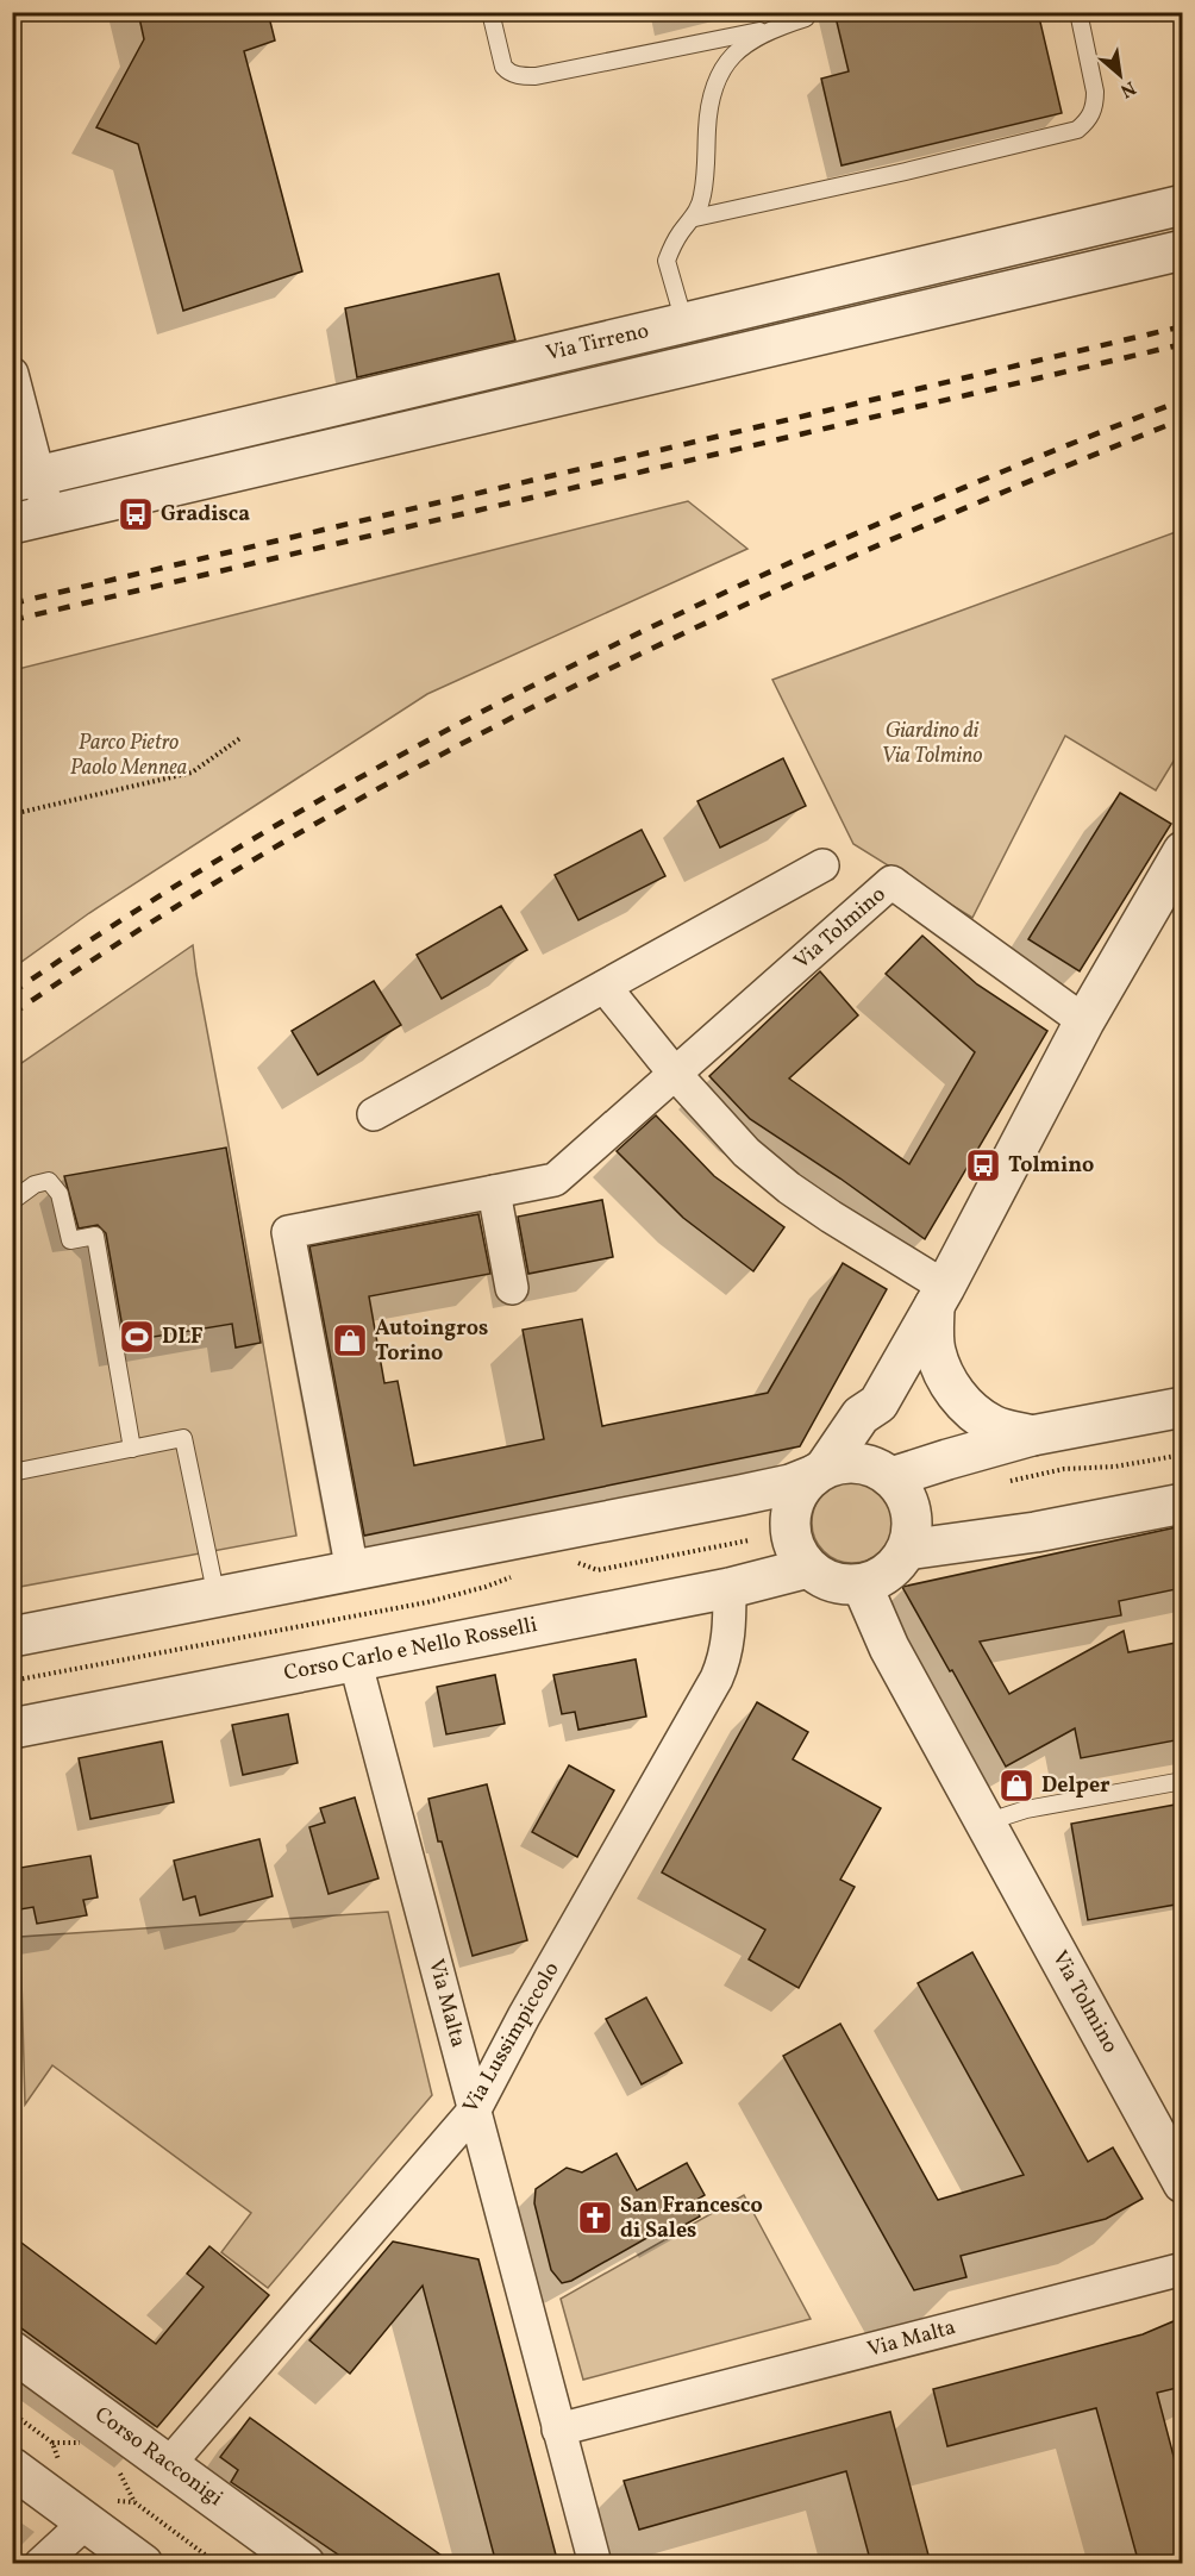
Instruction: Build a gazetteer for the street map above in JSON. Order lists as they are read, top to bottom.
{
  "streets": {
    "street": [
      "Via Tirreno",
      "Via Tolmino",
      "Corso Carlo e Nello Rosselli",
      "Via Malta",
      "Via Lussimpiccolo",
      "Corso Racconigi"
    ]
  },
  "crossings": [
    ["Via Tolmino", "Corso Carlo e Nello Rosselli"],
    ["Corso Carlo e Nello Rosselli", "Via Malta"],
    ["Corso Carlo e Nello Rosselli", "Via Lussimpiccolo"],
    ["Via Malta", "Via Lussimpiccolo"],
    ["Via Lussimpiccolo", "Corso Racconigi"]
  ],
  "parks": ["Giardino di Via Tolmino", "Parco Pietro Paolo Mennea"],
  "places": {
    "bus stop": ["Gradisca", "Tolmino"],
    "sports": ["DLF"],
    "shop": ["Autoingros Torino", "Delper"],
    "church": ["San Francesco di Sales"]
  },
  "north": "bottom right"
}
